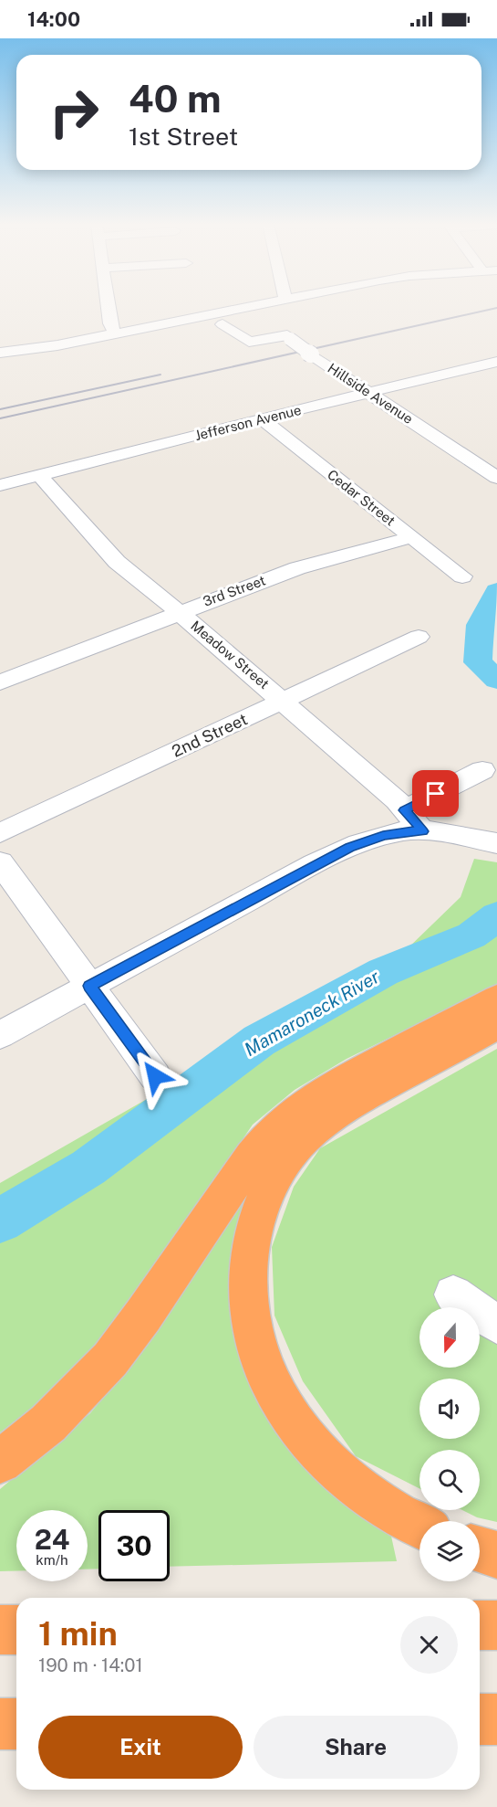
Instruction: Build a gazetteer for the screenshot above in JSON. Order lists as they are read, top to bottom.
{
  "streets": {
    "street": [
      "Hillside Avenue",
      "Jefferson Avenue",
      "Cedar Street",
      "3rd Street",
      "Meadow Street",
      "2nd Street"
    ]
  },
  "crossings": [
    ["Hillside Avenue", "Jefferson Avenue"],
    ["Jefferson Avenue", "Cedar Street"],
    ["Jefferson Avenue", "Meadow Street"],
    ["Cedar Street", "3rd Street"],
    ["3rd Street", "Meadow Street"],
    ["Meadow Street", "2nd Street"]
  ],
  "water": ["Mamaroneck River"],
  "north": "bottom",
  "page": {
    "status": "14:00",
    "turn": ["40 m", "1st Street"],
    "speed": "24 km/h",
    "limit": "30",
    "heading": ["1 min", "190 m · 14:01"],
    "buttons": ["Exit", "Share"]
  }
}
